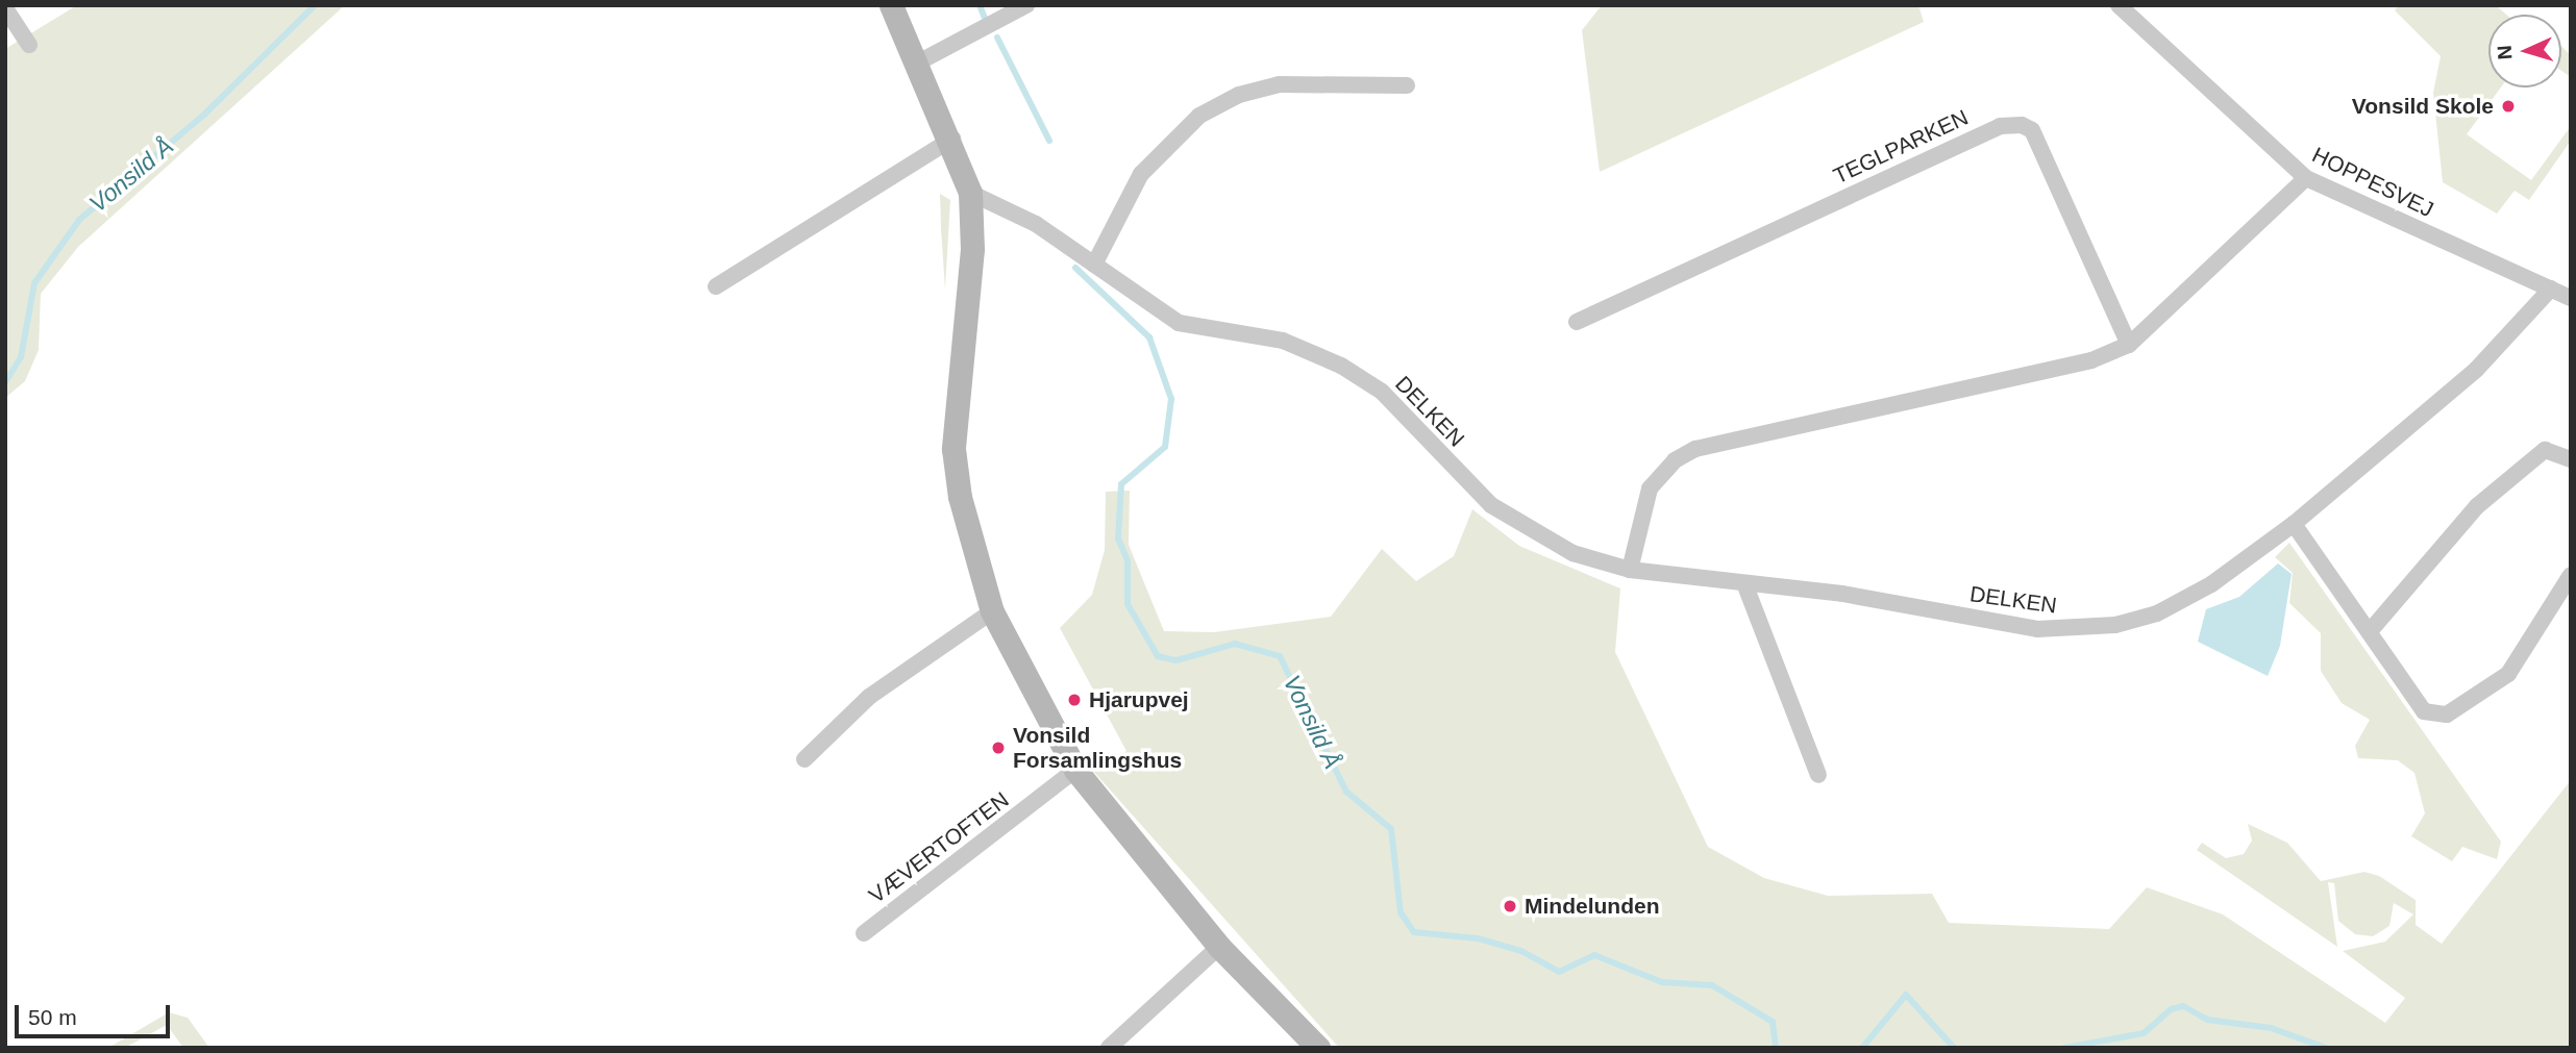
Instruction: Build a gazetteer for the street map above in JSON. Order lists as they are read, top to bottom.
{
  "streets": {
    "street": [
      "TEGLPARKEN",
      "HOPPESVEJ",
      "DELKEN",
      "VÆVERTOFTEN"
    ]
  },
  "crossings": [
    ["HOPPESVEJ", "DELKEN"]
  ],
  "water": ["Vonsild Å"],
  "places": [
    "Vonsild Skole",
    "Hjarupvej",
    "Vonsild Forsamlingshus",
    "Mindelunden"
  ],
  "scale_bar": "50 m",
  "north": "left"
}
